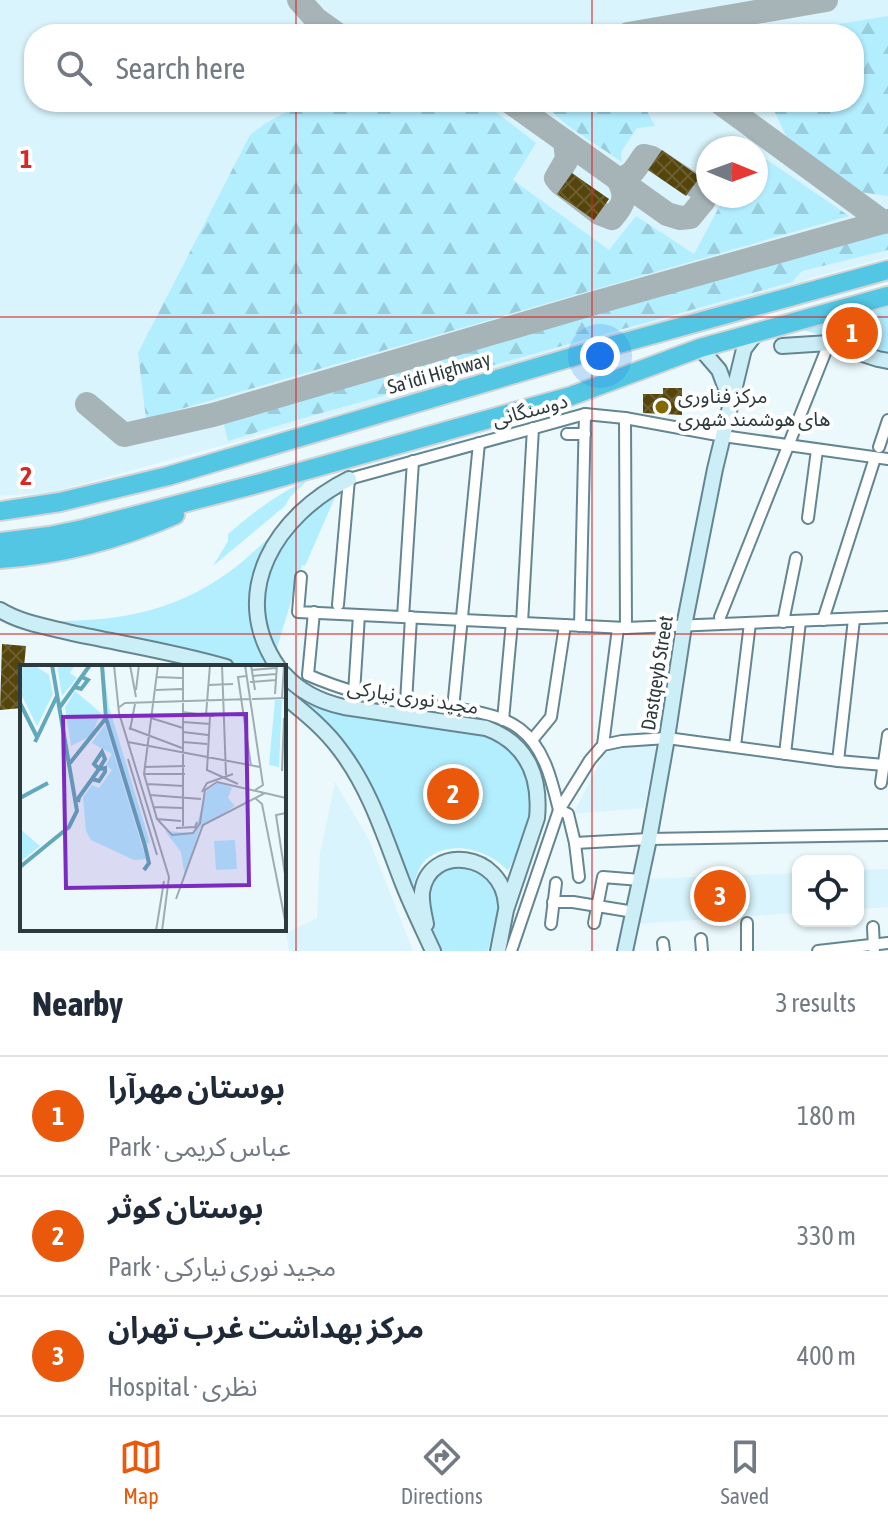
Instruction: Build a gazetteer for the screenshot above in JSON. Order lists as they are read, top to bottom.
{
  "streets": {
    "highway": ["Sa'idi Highway"],
    "main road": ["Dastqeyb Street", "مجید نوری نیارکی"],
    "street": ["دوسنگانی"]
  },
  "crossings": [
    ["دوسنگانی", "Dastqeyb Street"]
  ],
  "places": ["مرکز فناوری های هوشمند شهری"],
  "north": "right",
  "page": {
    "search": "Search here",
    "pins": ["1", "2", "3"],
    "heading": ["Nearby", "3 results"],
    "list": [
      {
        "mark": "1",
        "name": "بوستان مهرآرا",
        "note": "Park · عباس کریمی",
        "value": "180 m"
      },
      {
        "mark": "2",
        "name": "بوستان کوثر",
        "note": "Park · مجید نوری نیارکی",
        "value": "330 m"
      },
      {
        "mark": "3",
        "name": "مرکز بهداشت غرب تهران",
        "note": "Hospital · نظری",
        "value": "400 m"
      }
    ],
    "nav": ["Map", "Directions", "Saved"]
  },
  "grid": {
    "rows": ["1", "2"]
  }
}
